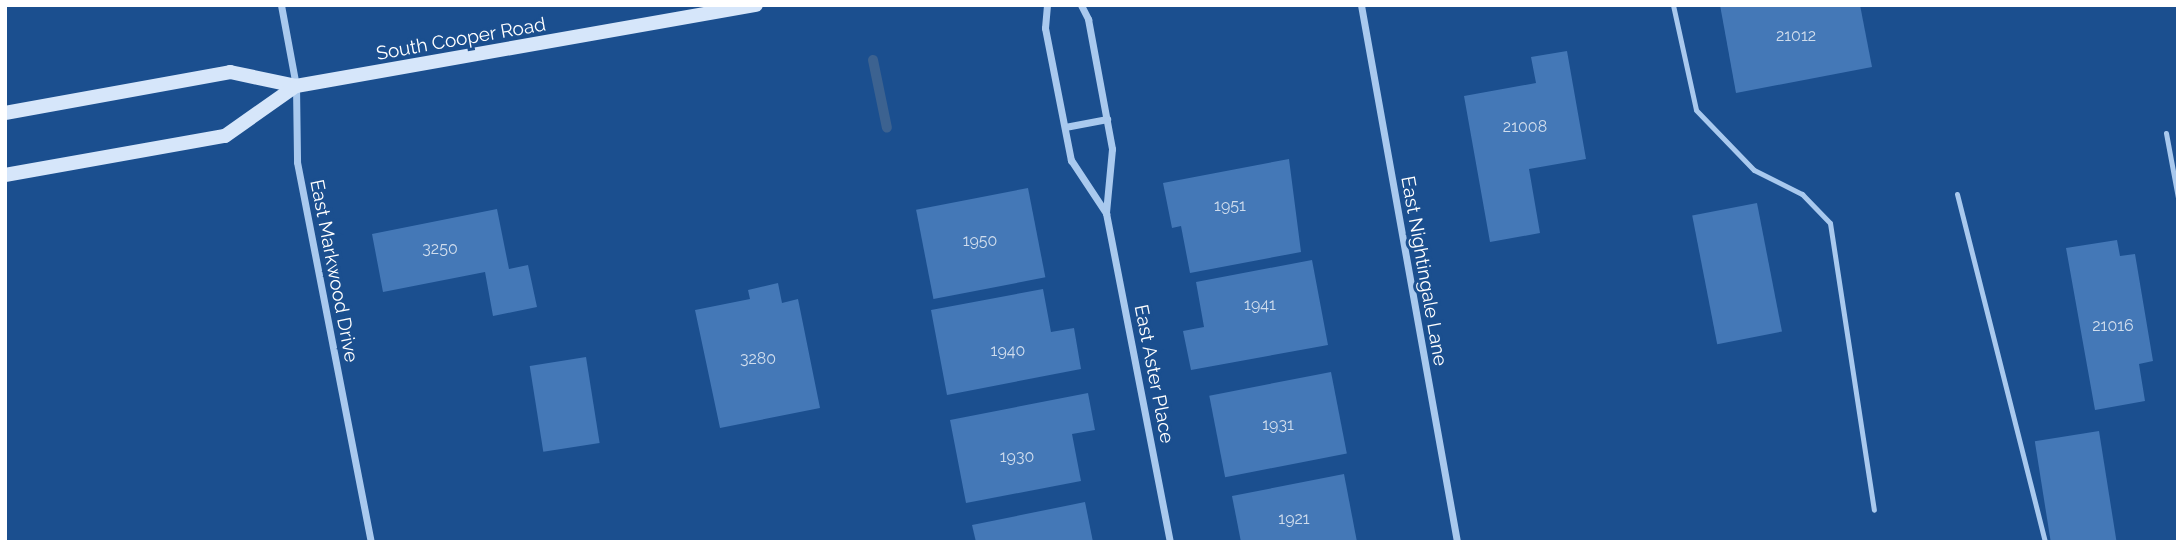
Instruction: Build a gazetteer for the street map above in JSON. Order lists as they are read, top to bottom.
{
  "streets": {
    "main road": ["South Cooper Road"],
    "street": ["East Markwood Drive", "East Nightingale Lane", "East Aster Place"]
  },
  "crossings": [
    ["South Cooper Road", "East Markwood Drive"]
  ],
  "house_numbers": [
    "21012",
    "21008",
    "1951",
    "1950",
    "3250",
    "1941",
    "21016",
    "1940",
    "3280",
    "1931",
    "1930",
    "1921"
  ]
}
